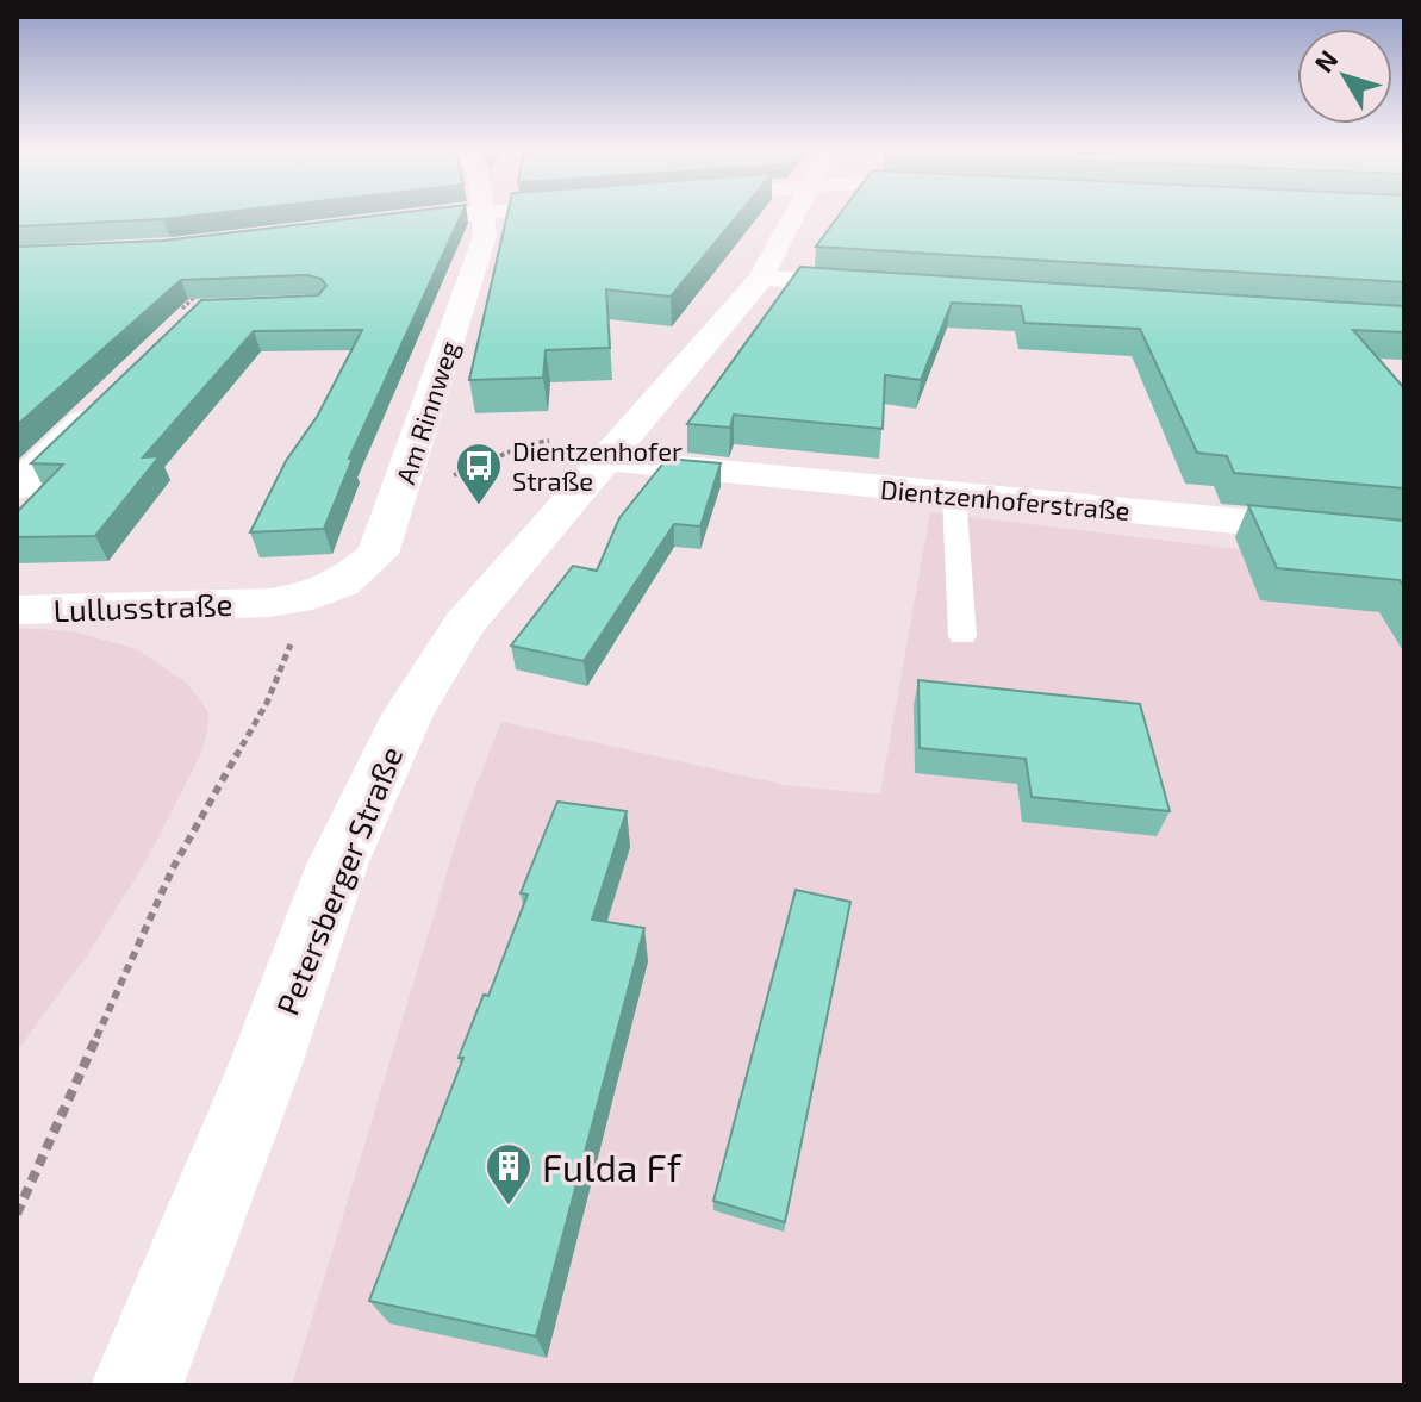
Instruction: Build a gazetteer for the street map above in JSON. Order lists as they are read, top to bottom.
{
  "streets": {
    "street": [
      "Am Rinnweg",
      "Dientzenhoferstraße",
      "Lullusstraße",
      "Petersberger Straße"
    ]
  },
  "crossings": [
    ["Am Rinnweg", "Lullusstraße"],
    ["Dientzenhoferstraße", "Petersberger Straße"]
  ],
  "places": {
    "bus stop": ["Dientzenhofer Straße"],
    "building": ["Fulda Ff"]
  },
  "north": "top left"
}
